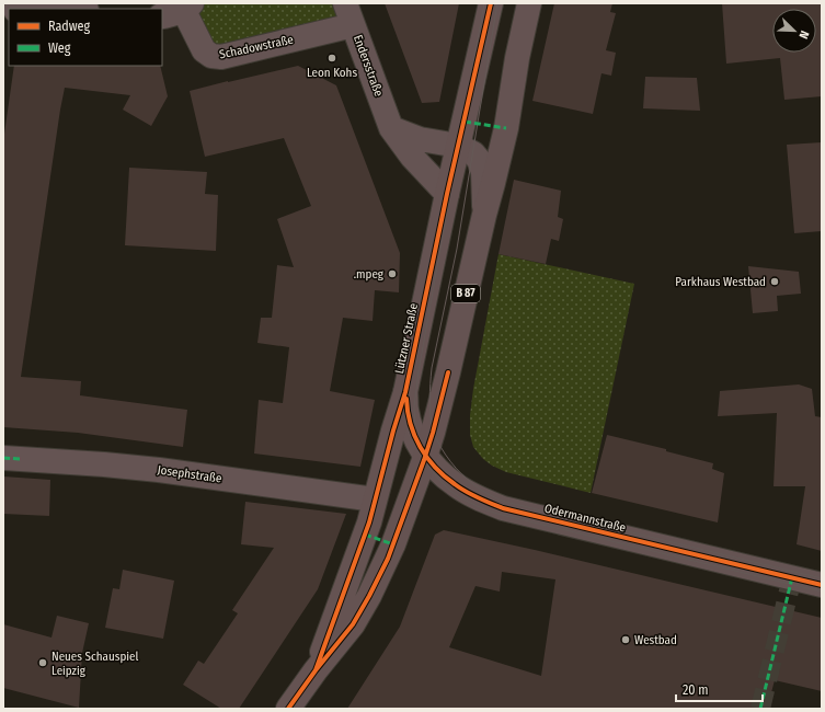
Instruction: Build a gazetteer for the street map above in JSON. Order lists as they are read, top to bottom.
{
  "streets": {
    "main road": ["B 87", "Lützner Straße"],
    "street": [
      "Schadowstraße",
      "Endersstraße",
      "Josephstraße",
      "Odermannstraße"
    ]
  },
  "crossings": [
    ["Schadowstraße", "Endersstraße"],
    ["Endersstraße", "Lützner Straße"],
    ["Lützner Straße", "Josephstraße"],
    ["Lützner Straße", "Odermannstraße"]
  ],
  "places": [
    "Leon Kohs",
    ".mpeg",
    "Parkhaus Westbad",
    "Westbad",
    "Neues Schauspiel Leipzig"
  ],
  "legend": ["Radweg", "Weg"],
  "scale_bar": "20 m",
  "north": "bottom right"
}
